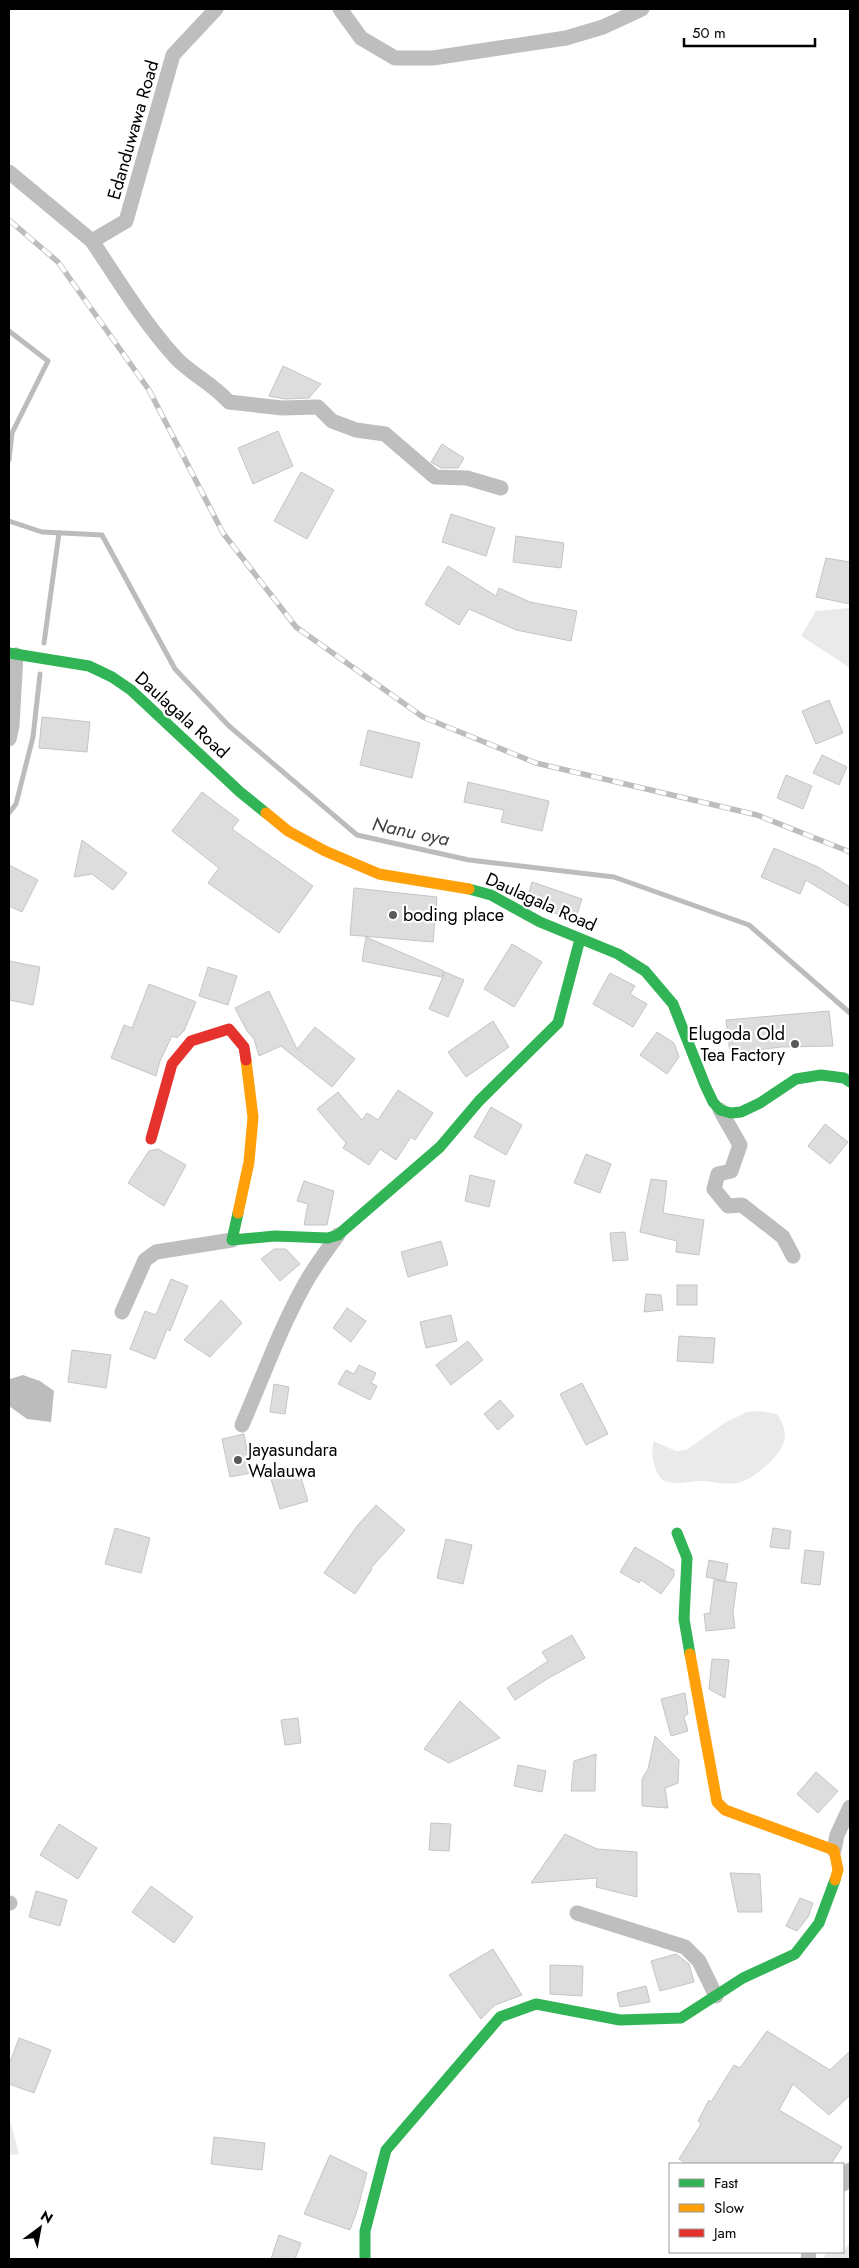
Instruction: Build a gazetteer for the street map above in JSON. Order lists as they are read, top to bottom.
{
  "streets": {
    "street": ["Edanduwawa Road", "Daulagala Road"]
  },
  "water": ["Nanu oya"],
  "places": ["boding place", "Elugoda Old Tea Factory", "Jayasundara Walauwa"],
  "legend": ["Fast", "Slow", "Jam"],
  "scale_bar": "50 m",
  "north": "top right"
}
